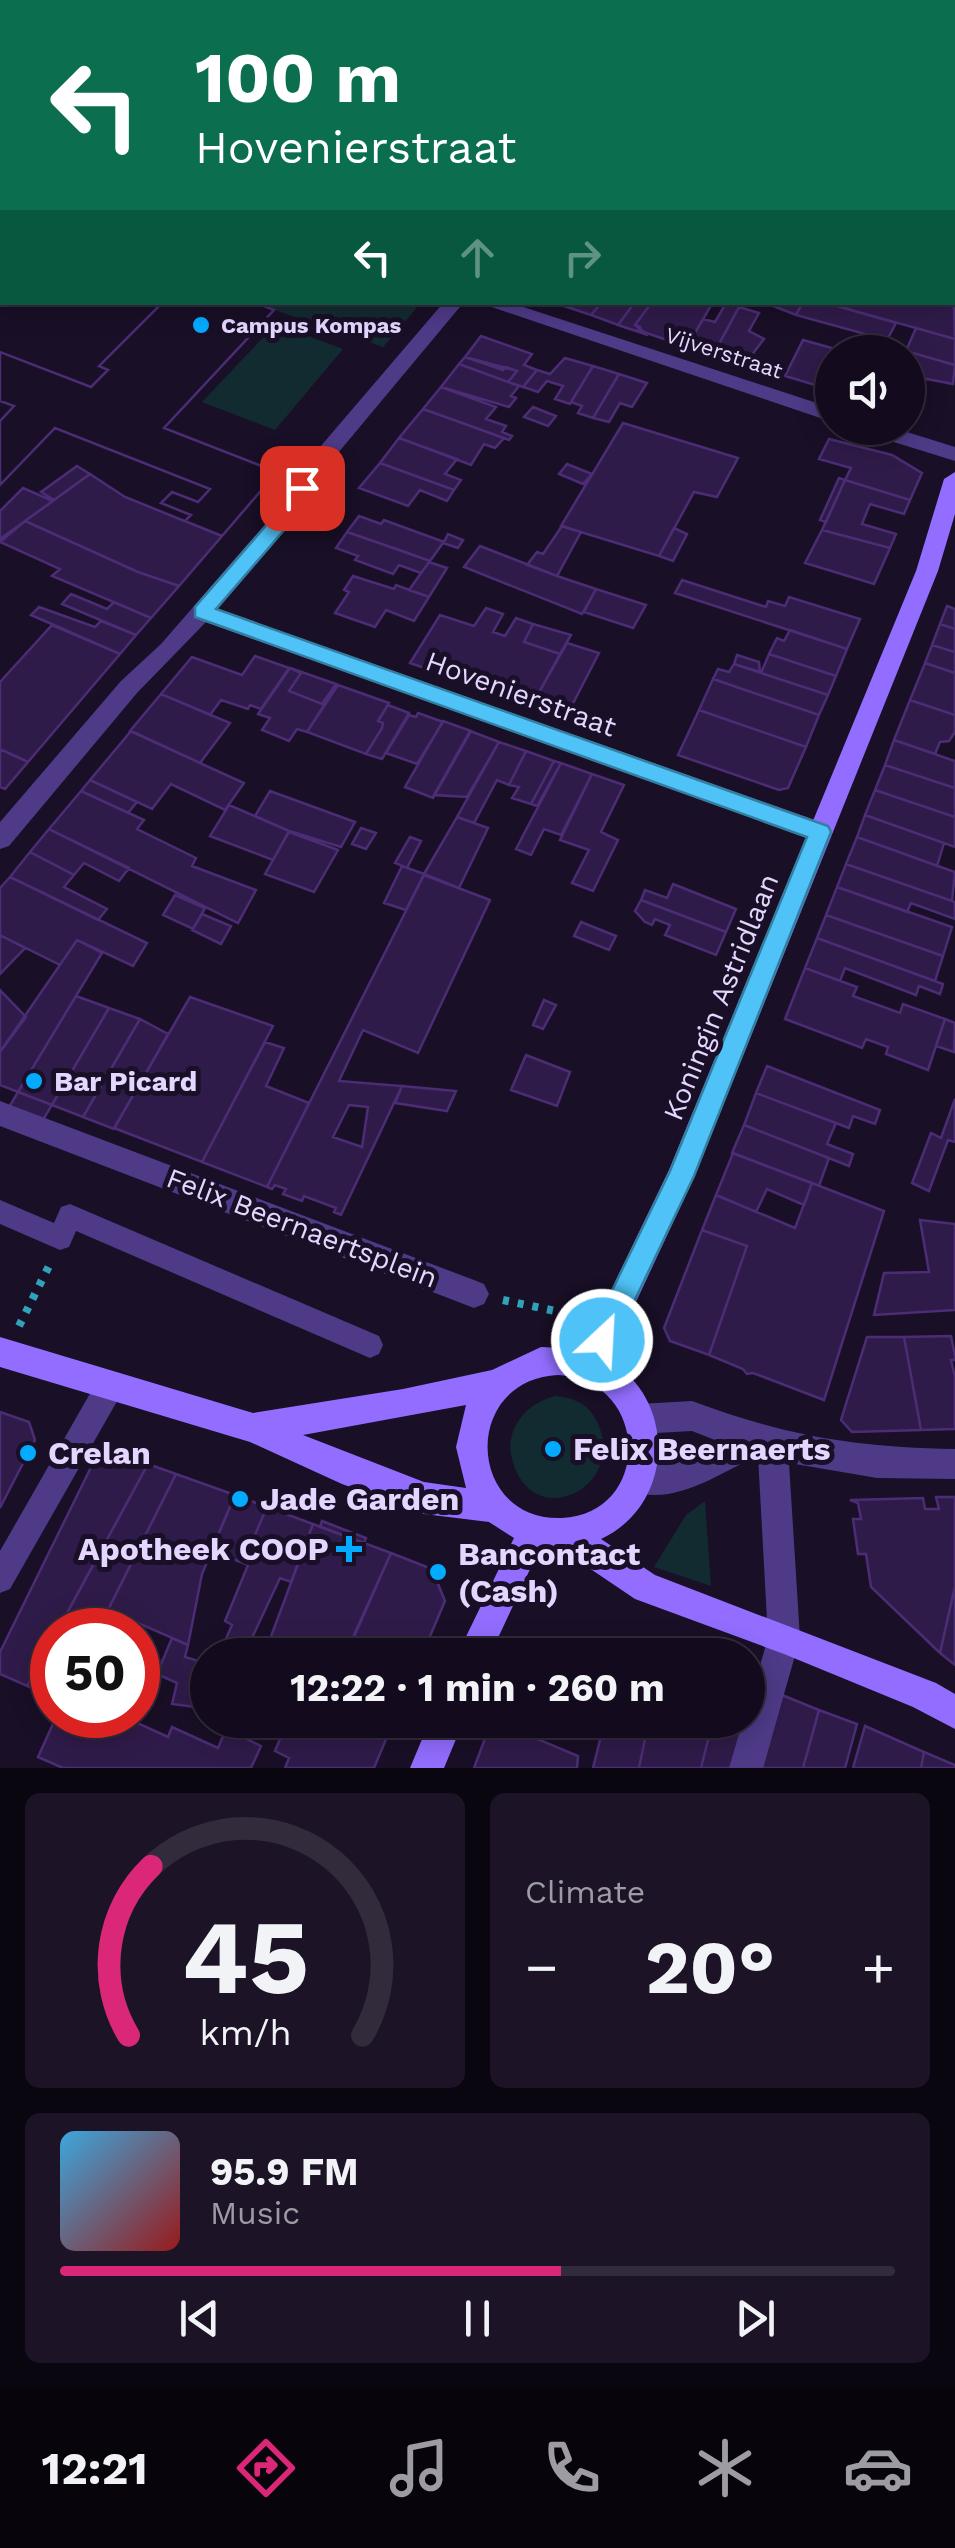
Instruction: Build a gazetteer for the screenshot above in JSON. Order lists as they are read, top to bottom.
{
  "streets": {
    "main road": ["Koningin Astridlaan"],
    "street": ["Vijverstraat", "Hovenierstraat", "Felix Beernaertsplein"]
  },
  "crossings": [
    ["Hovenierstraat", "Koningin Astridlaan"],
    ["Koningin Astridlaan", "Felix Beernaertsplein"]
  ],
  "places": {
    "other": [
      "Campus Kompas",
      "Bar Picard",
      "Felix Beernaerts",
      "Crelan",
      "Jade Garden",
      "Bancontact (Cash)"
    ],
    "health": ["Apotheek COOP"]
  },
  "page": {
    "turn": ["100 m", "Hovenierstraat"],
    "limit": "50",
    "trip": "12:22 · 1 min · 260 m",
    "tile": "Climate",
    "heat": ["−", "20°", "+"],
    "song": ["95.9 FM", "Music"],
    "tabs": "12:21",
    "gauge": ["45", "km/h"]
  }
}
